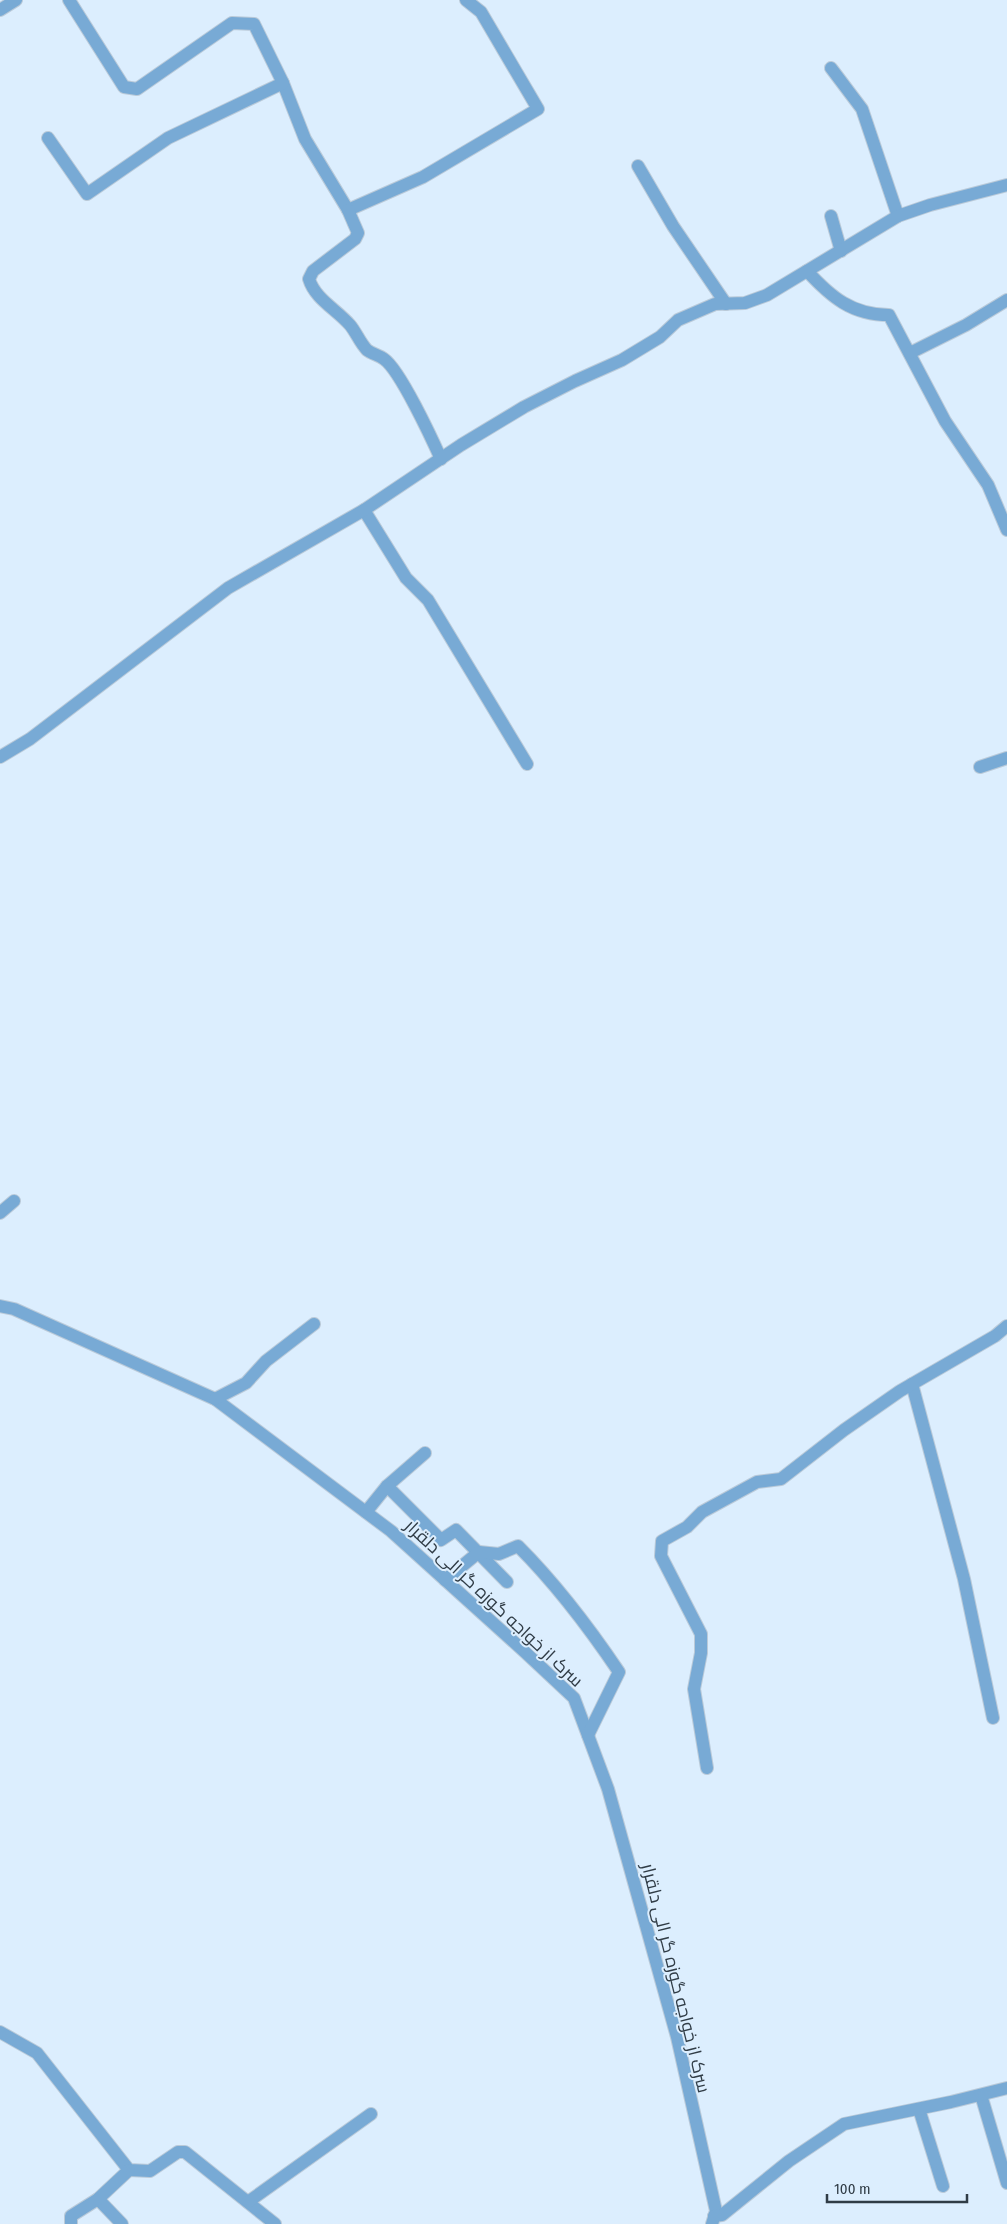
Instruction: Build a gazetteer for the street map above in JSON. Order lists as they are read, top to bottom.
{
  "streets": {
    "street": ["سرک از خواجه گوزه گر الی دلقرار"]
  },
  "scale_bar": "100 m"
}
